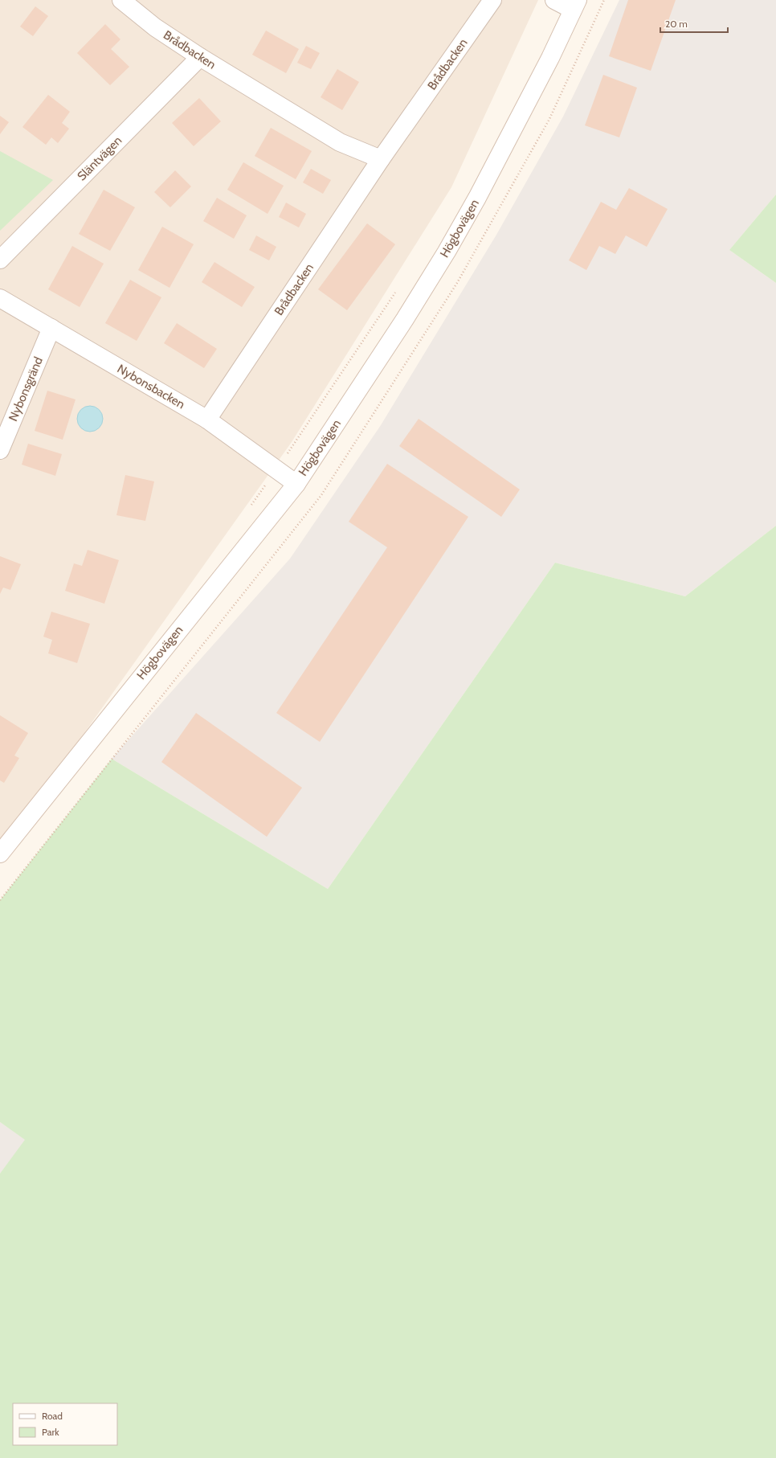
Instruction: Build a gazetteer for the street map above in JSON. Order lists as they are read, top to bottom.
{
  "streets": {
    "street": [
      "Brådbacken",
      "Släntvägen",
      "Högbovägen",
      "Nybonsbacken",
      "Nybonsgränd"
    ]
  },
  "crossings": [
    ["Brådbacken", "Släntvägen"],
    ["Brådbacken", "Nybonsbacken"],
    ["Högbovägen", "Nybonsbacken"],
    ["Nybonsbacken", "Nybonsgränd"]
  ],
  "legend": ["Road", "Park"],
  "scale_bar": "20 m"
}
